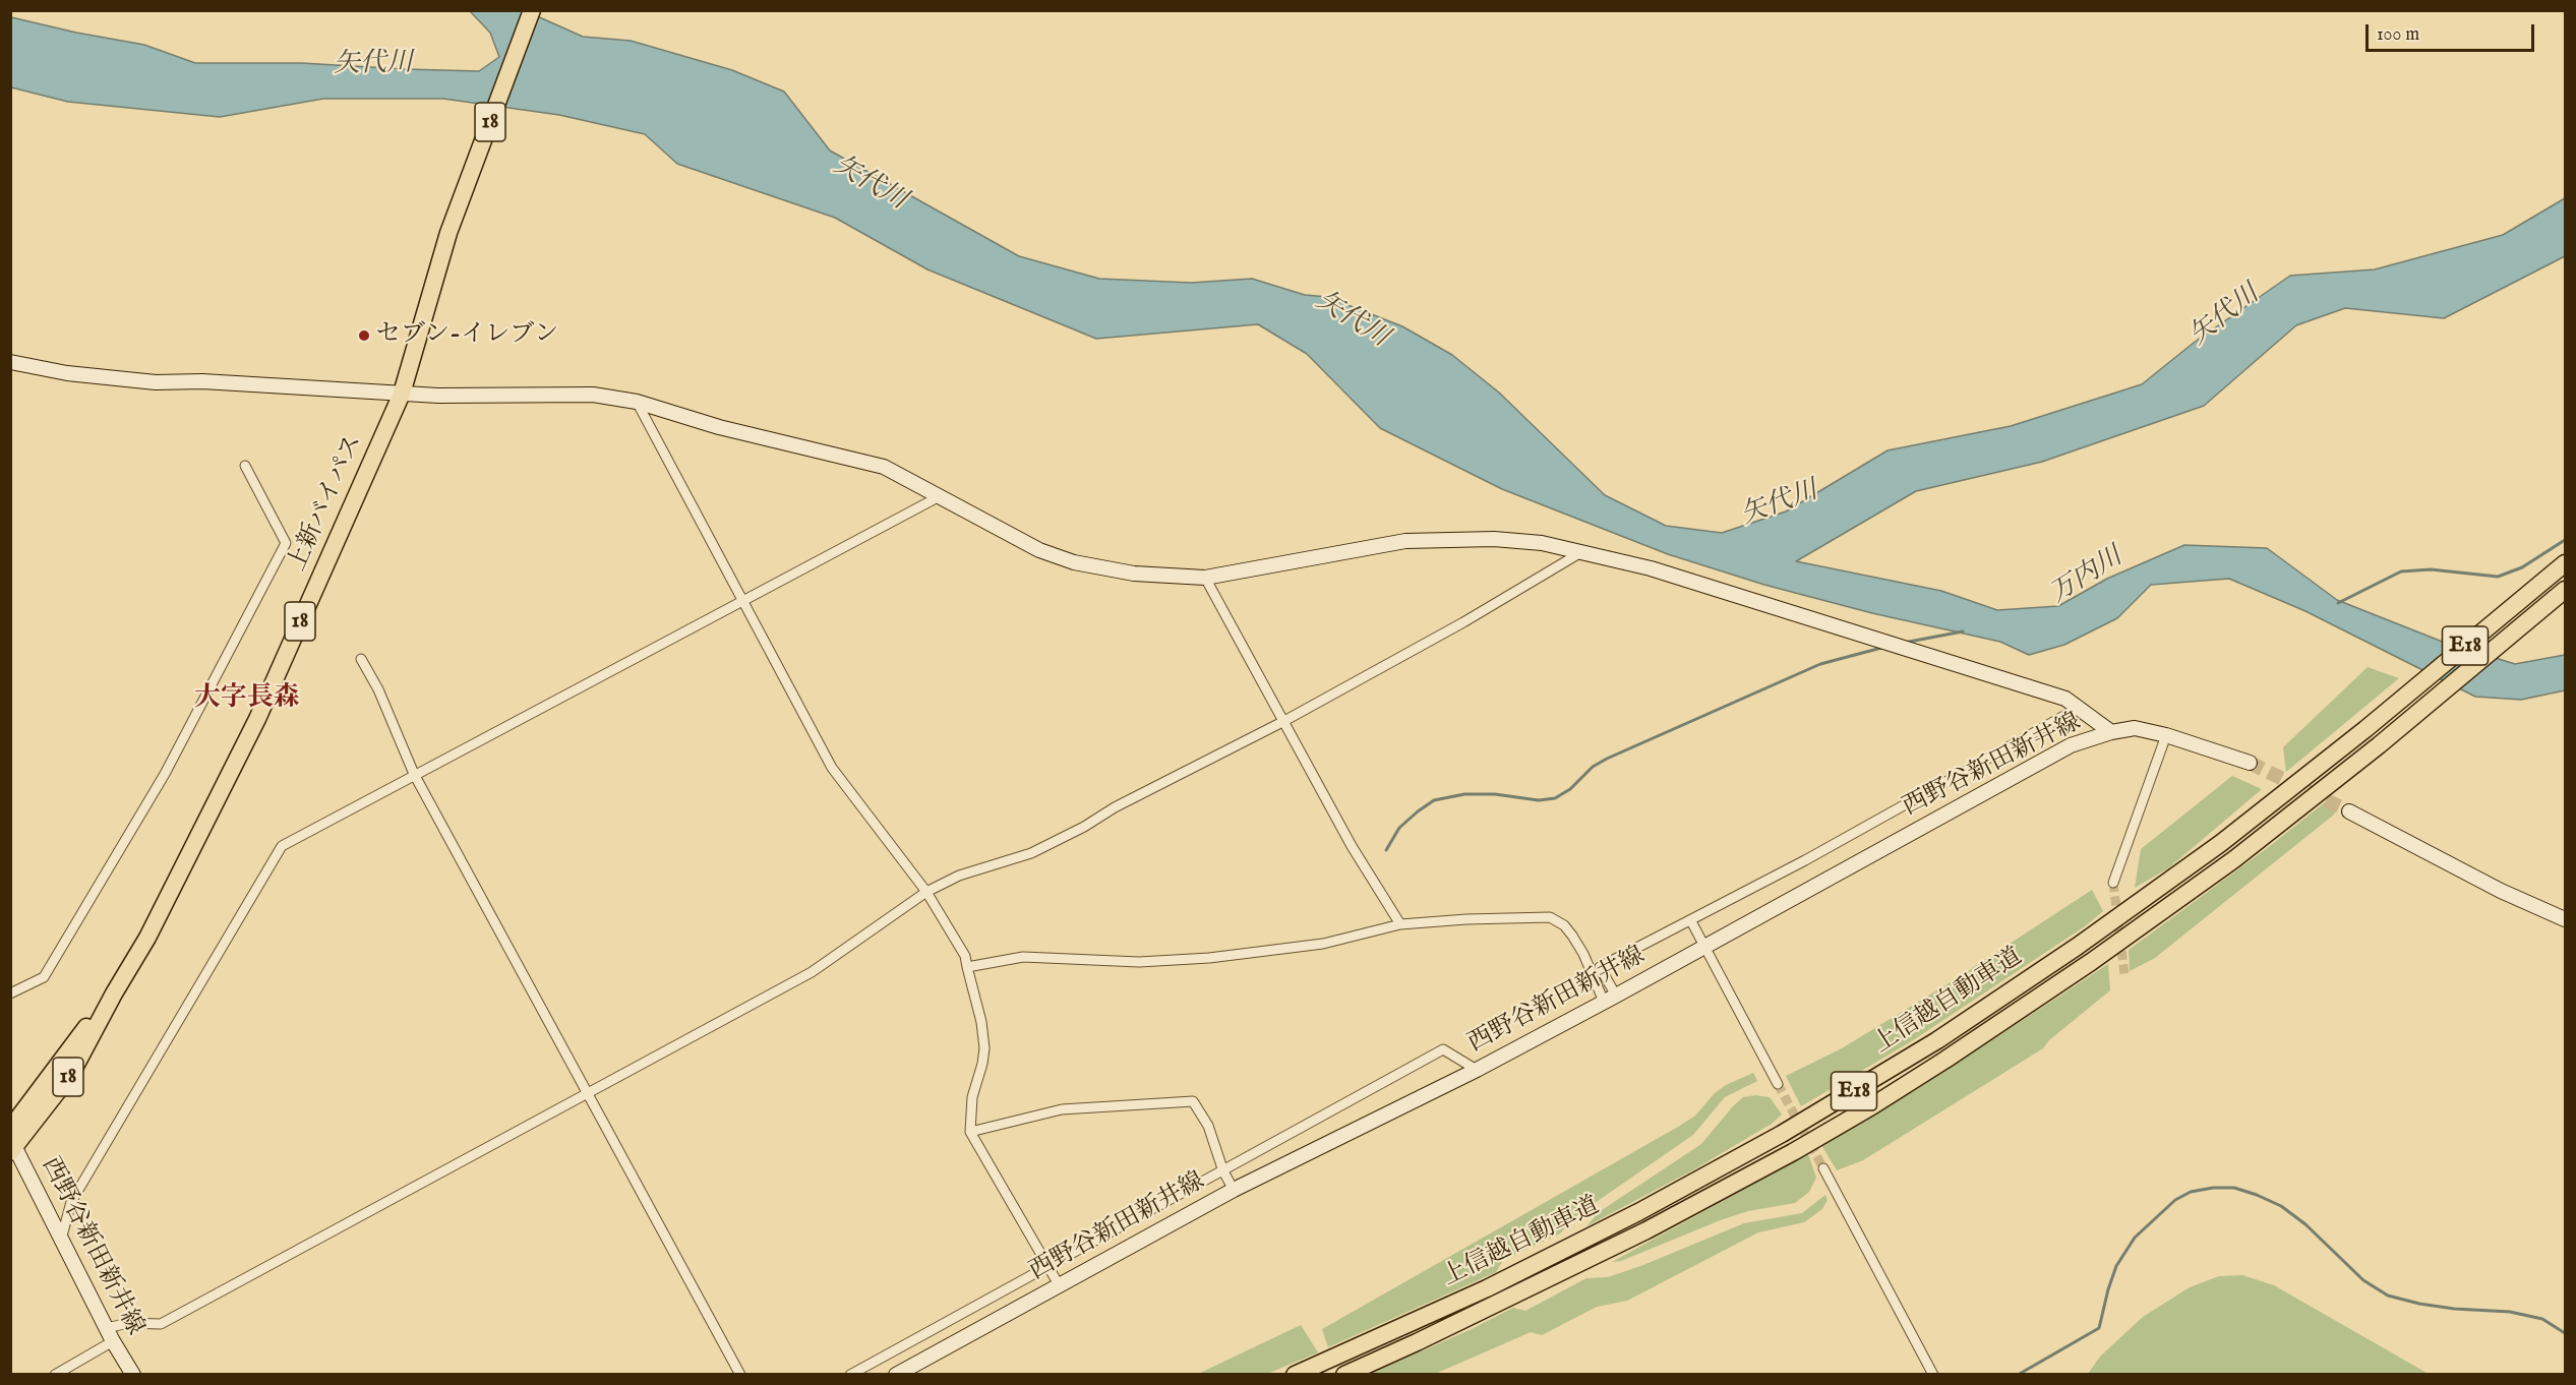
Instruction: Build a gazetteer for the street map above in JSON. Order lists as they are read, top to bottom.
{
  "streets": {
    "highway": [
      "18",
      "上新バイパス",
      "E18",
      "上信越自動車道"
    ],
    "street": ["西野谷新田新井線"]
  },
  "crossings": [
    ["上新バイパス", "西野谷新田新井線"]
  ],
  "districts": ["大字長森"],
  "water": ["矢代川", "万内川"],
  "places": ["セブン-イレブン"],
  "scale_bar": "100 m"
}
